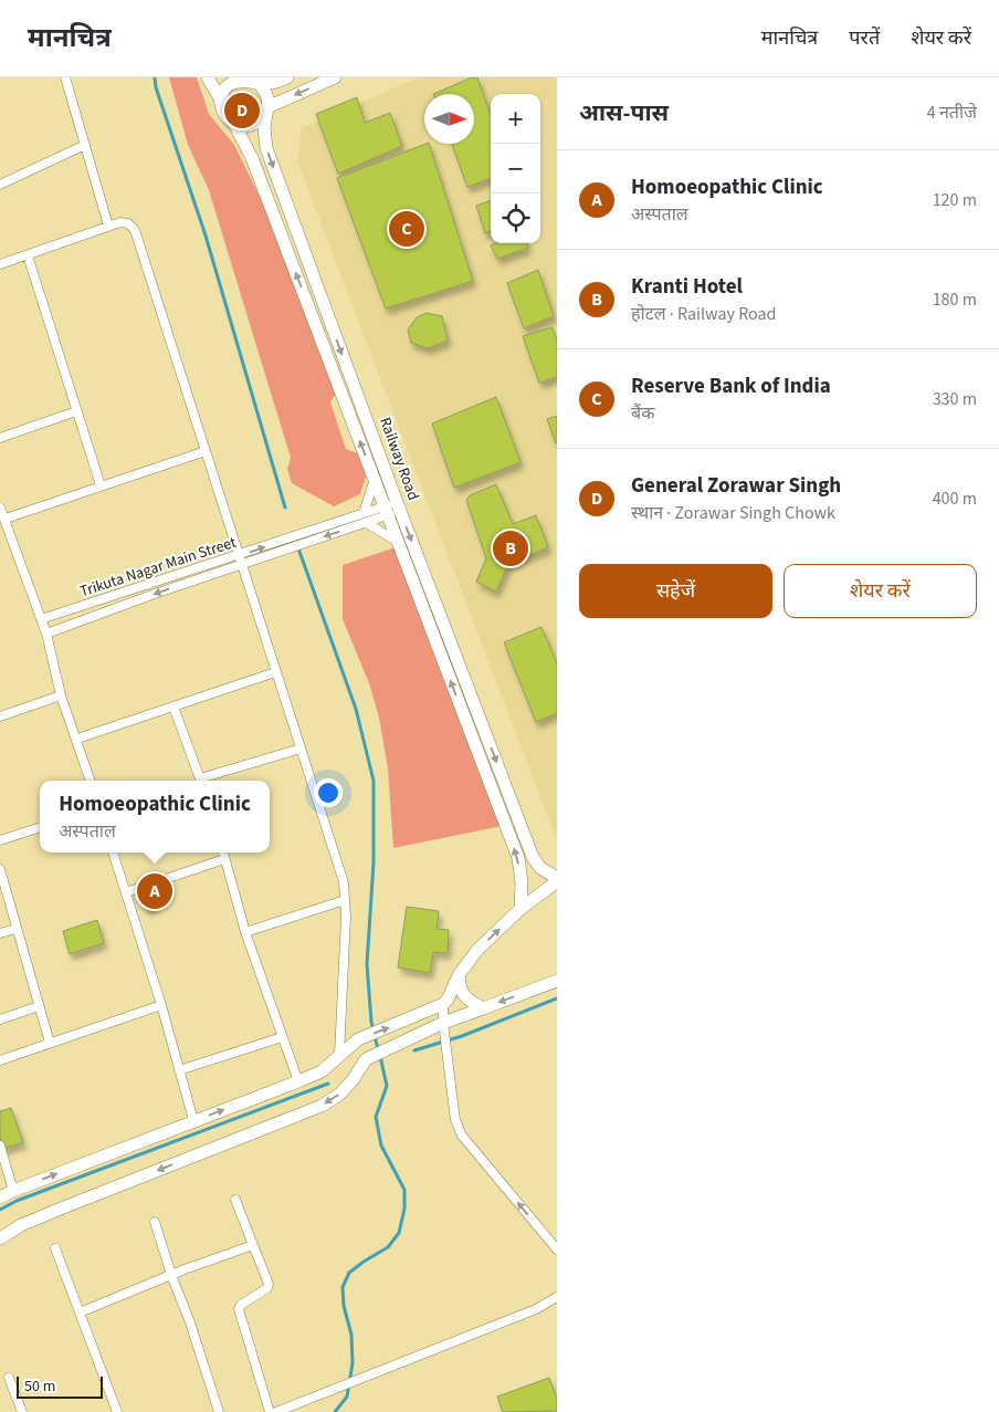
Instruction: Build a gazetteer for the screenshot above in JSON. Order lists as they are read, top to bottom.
{
  "streets": {
    "main road": ["Railway Road"],
    "street": ["Trikuta Nagar Main Street"]
  },
  "crossings": [
    ["Railway Road", "Trikuta Nagar Main Street"]
  ],
  "scale_bar": "50 m",
  "north": "right",
  "page": {
    "header": "मानचित्र",
    "nav": ["मानचित्र", "परतें", "शेयर करें"],
    "heading": ["आस-पास", "4 नतीजे"],
    "pins": [
      "D",
      "C",
      "B",
      "A"
    ],
    "map_buttons": ["+", "−"],
    "list": [
      {
        "mark": "A",
        "name": "Homoeopathic Clinic",
        "note": "अस्पताल",
        "value": "120 m"
      },
      {
        "mark": "B",
        "name": "Kranti Hotel",
        "note": "होटल · Railway Road",
        "value": "180 m"
      },
      {
        "mark": "C",
        "name": "Reserve Bank of India",
        "note": "बैंक",
        "value": "330 m"
      },
      {
        "mark": "D",
        "name": "General Zorawar Singh",
        "note": "स्थान · Zorawar Singh Chowk",
        "value": "400 m"
      }
    ],
    "buttons": ["सहेजें", "शेयर करें"],
    "popup": ["Homoeopathic Clinic", "अस्पताल"],
    "scale": "50 m"
  }
}
